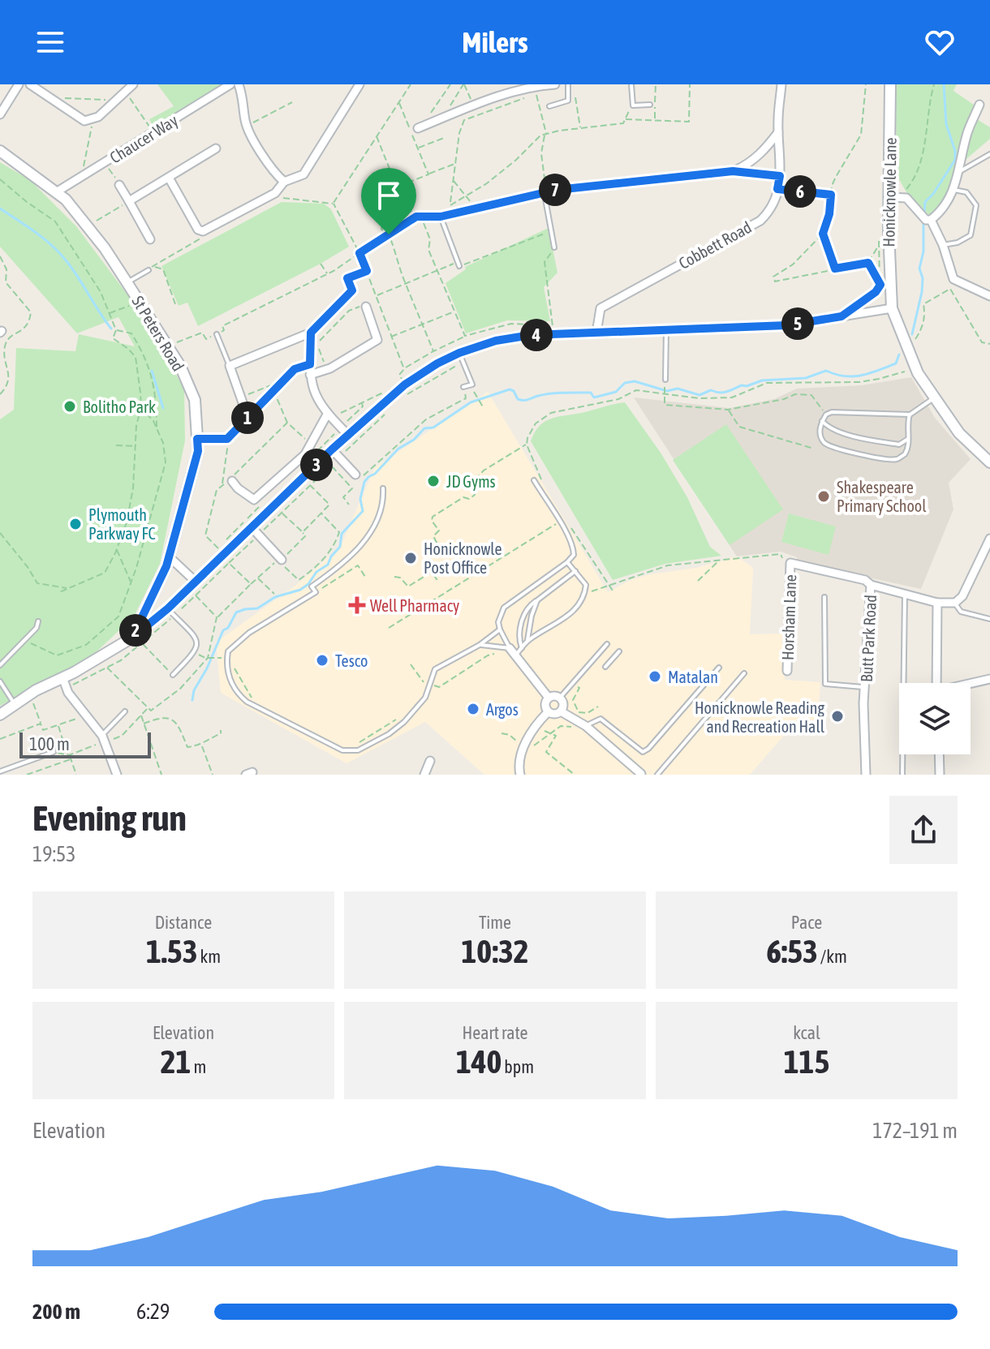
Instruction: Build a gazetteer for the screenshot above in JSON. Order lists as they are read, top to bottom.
{
  "streets": {
    "street": [
      "Chaucer Way",
      "Honicknowle Lane",
      "Cobbett Road",
      "St Peters Road",
      "Horsham Lane",
      "Butt Park Road"
    ]
  },
  "crossings": [
    ["Chaucer Way", "St Peters Road"]
  ],
  "places": {
    "other": [
      "Bolitho Park",
      "JD Gyms",
      "Shakespeare Primary School",
      "Plymouth Parkway FC",
      "Honicknowle Post Office",
      "Tesco",
      "Matalan",
      "Argos",
      "Honicknowle Reading and Recreation Hall"
    ],
    "health": ["Well Pharmacy"]
  },
  "scale_bar": "100 m",
  "page": {
    "header": "Milers",
    "pins": [
      "7",
      "6",
      "5",
      "4",
      "1",
      "3",
      "2"
    ],
    "scale": "100 m",
    "heading": ["Evening run", "19:53"],
    "stats": [
      ["Distance", "1.53 km"],
      ["Time", "10:32"],
      ["Pace", "6:53 /km"],
      ["Elevation", "21 m"],
      ["Heart rate", "140 bpm"],
      ["kcal", "115"]
    ],
    "chart": ["Elevation", "172–191 m"],
    "list": [
      {
        "name": "200 m",
        "note": "6:29"
      }
    ]
  }
}
